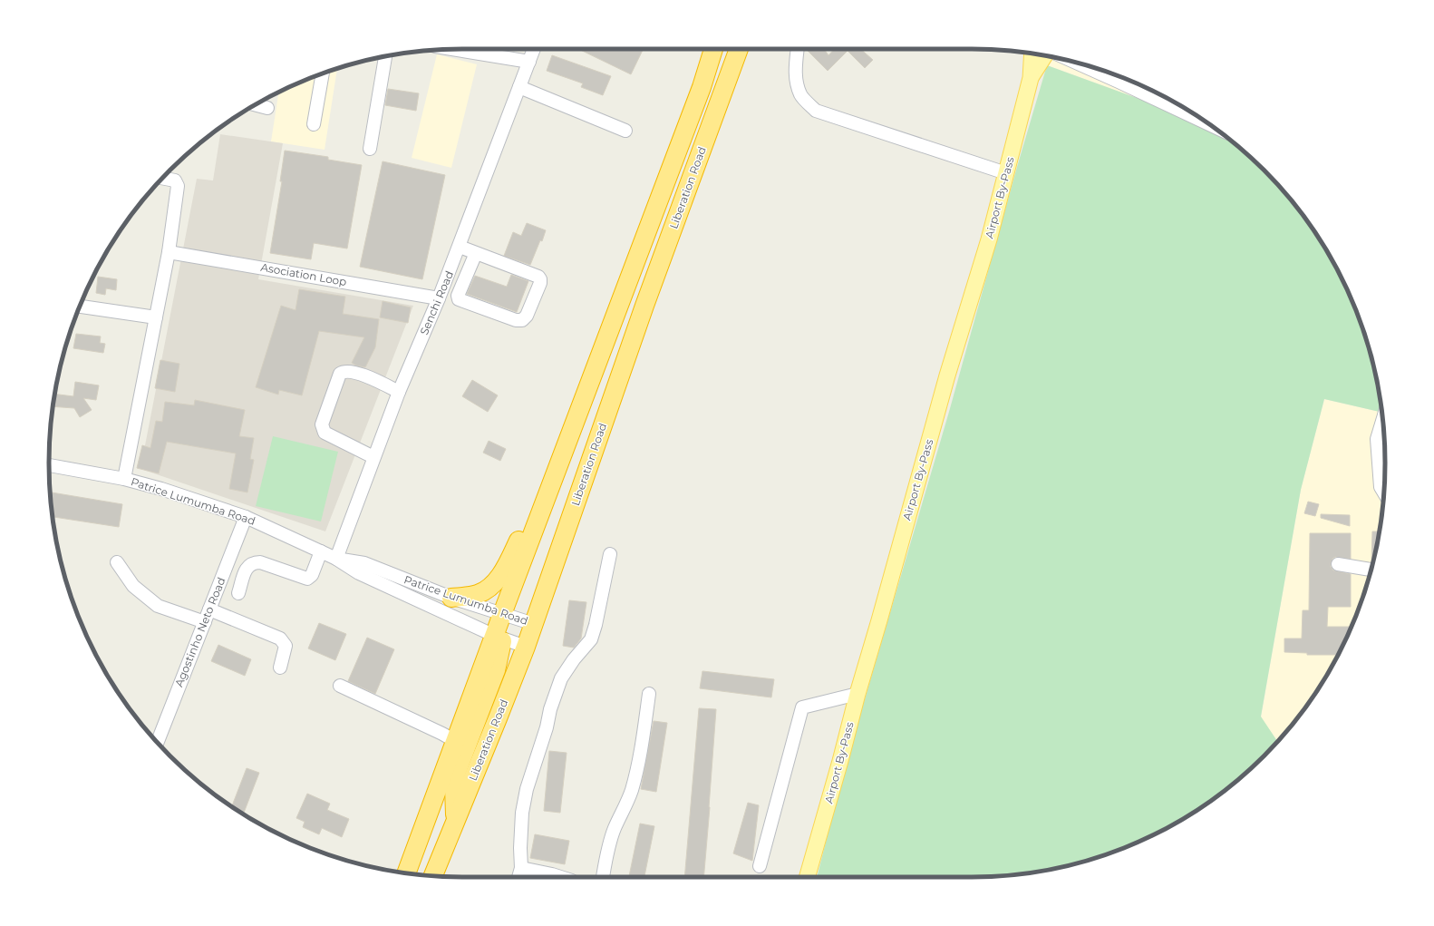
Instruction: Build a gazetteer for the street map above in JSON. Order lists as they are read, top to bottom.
{
  "streets": {
    "highway": ["Liberation Road"],
    "main road": ["Airport By-Pass"],
    "street": [
      "Asociation Loop",
      "Senchi Road",
      "Patrice Lumumba Road",
      "Agostinho Neto Road"
    ]
  },
  "crossings": [
    ["Liberation Road", "Patrice Lumumba Road"],
    ["Asociation Loop", "Senchi Road"],
    ["Senchi Road", "Patrice Lumumba Road"],
    ["Patrice Lumumba Road", "Agostinho Neto Road"]
  ]
}
